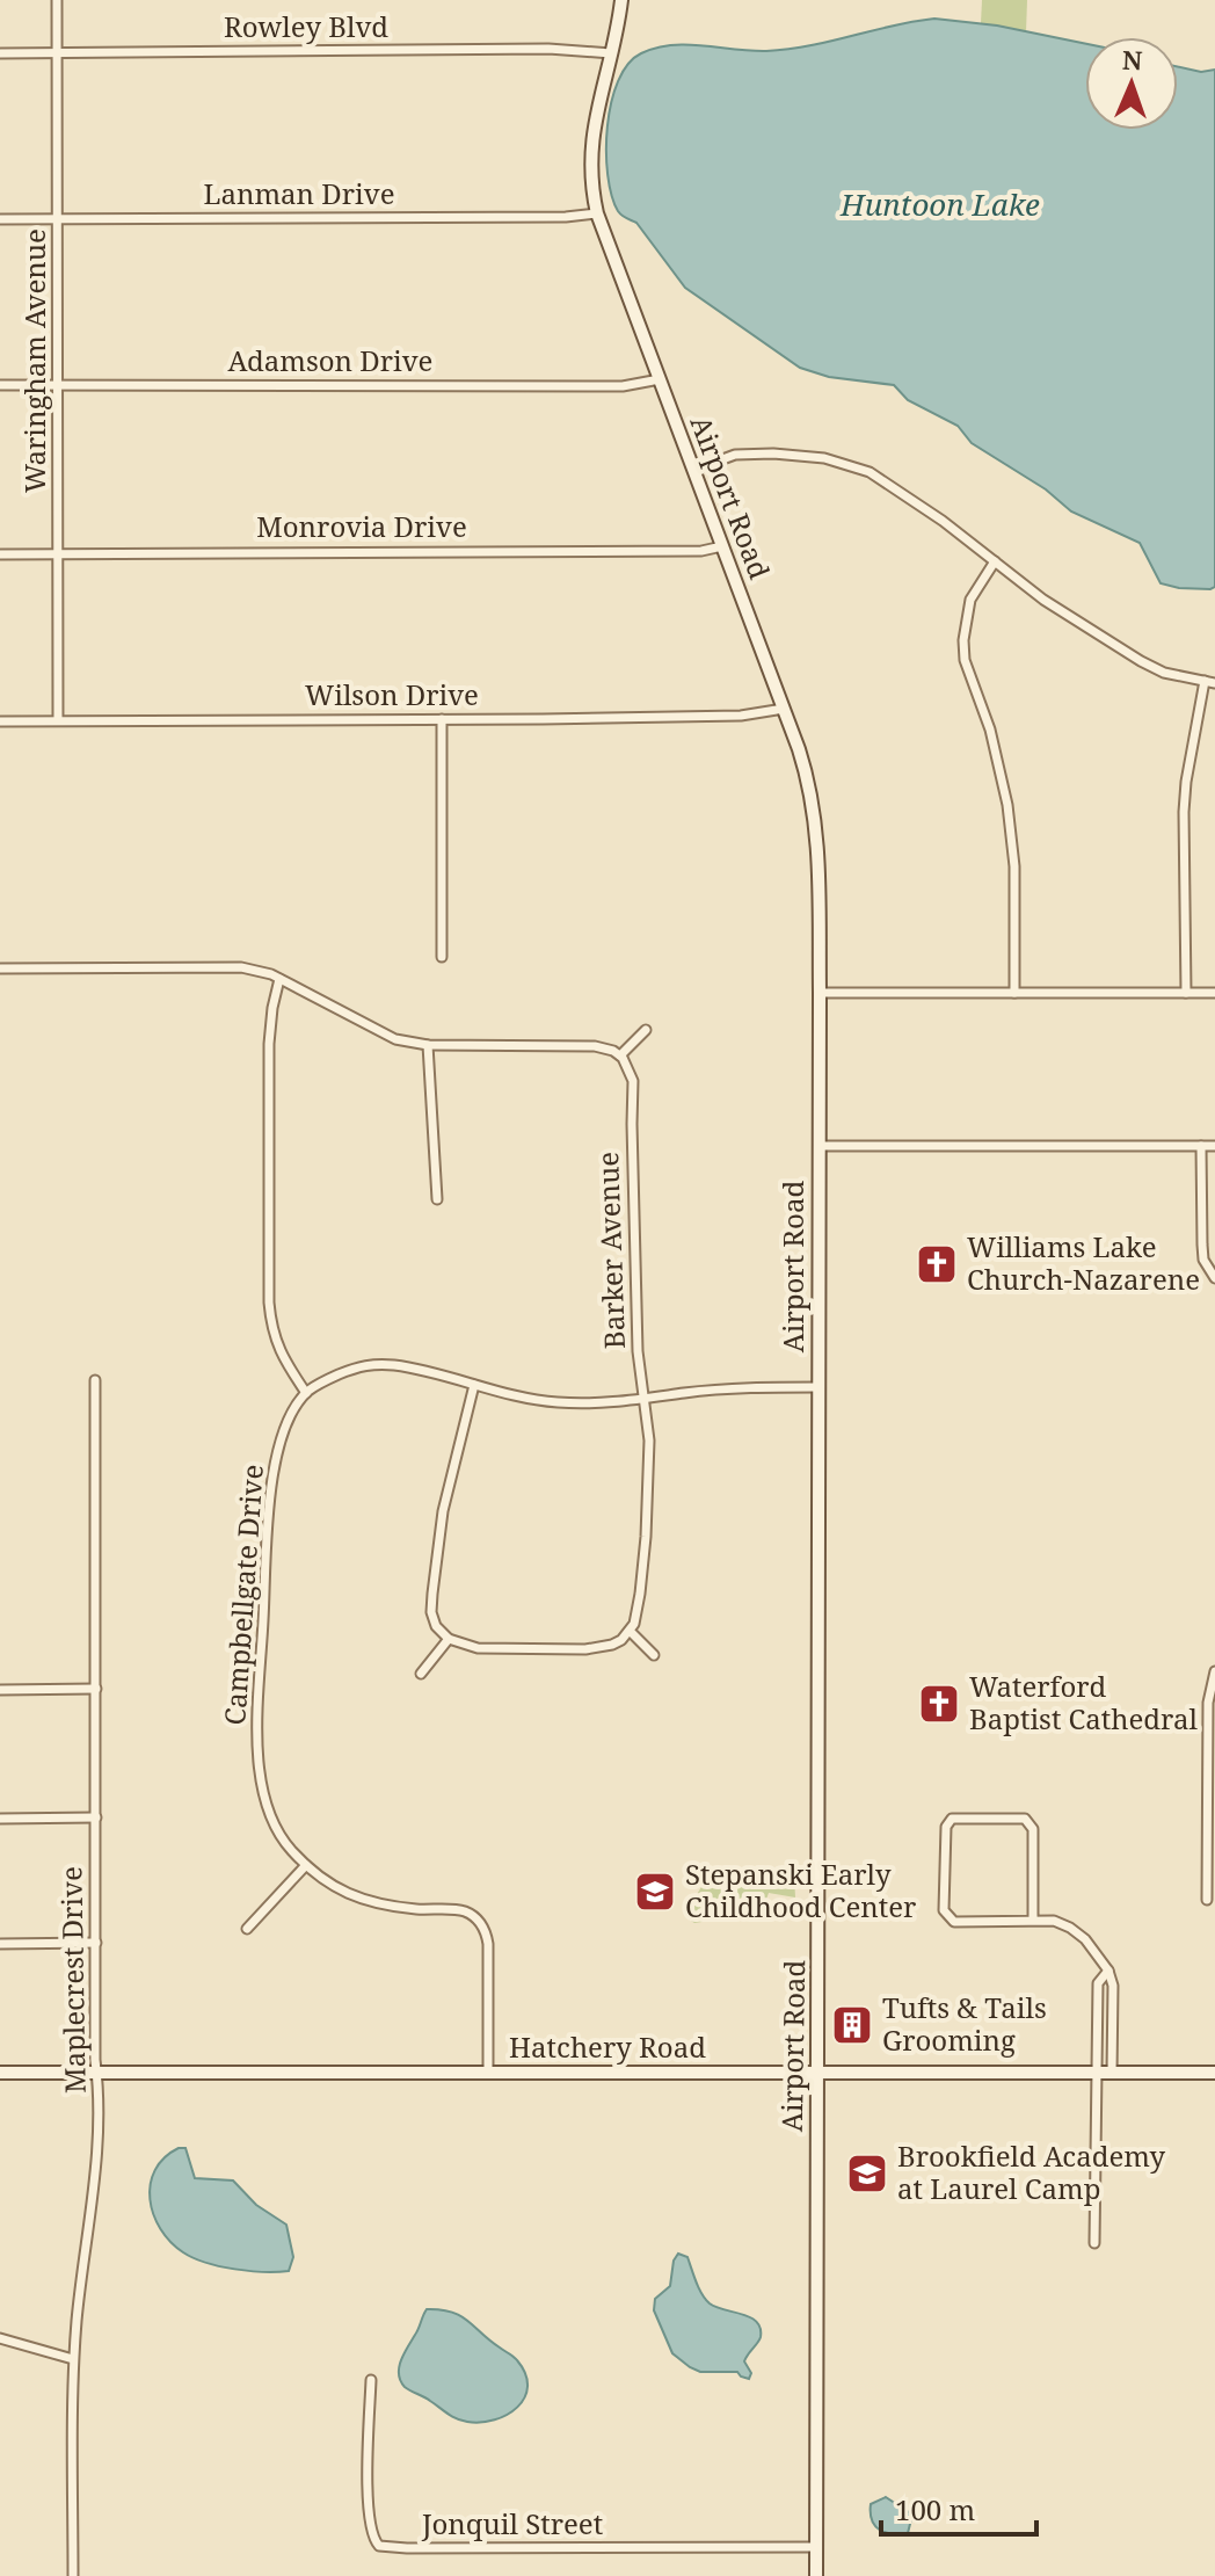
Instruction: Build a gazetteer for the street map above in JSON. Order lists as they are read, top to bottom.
{
  "streets": {
    "street": [
      "Rowley Blvd",
      "Lanman Drive",
      "Waringham Avenue",
      "Adamson Drive",
      "Airport Road",
      "Monrovia Drive",
      "Wilson Drive",
      "Barker Avenue",
      "Campbellgate Drive",
      "Maplecrest Drive",
      "Hatchery Road",
      "Jonquil Street"
    ]
  },
  "crossings": [
    ["Rowley Blvd", "Waringham Avenue"],
    ["Rowley Blvd", "Airport Road"],
    ["Lanman Drive", "Waringham Avenue"],
    ["Lanman Drive", "Airport Road"],
    ["Waringham Avenue", "Adamson Drive"],
    ["Waringham Avenue", "Monrovia Drive"],
    ["Waringham Avenue", "Wilson Drive"],
    ["Adamson Drive", "Airport Road"],
    ["Airport Road", "Monrovia Drive"],
    ["Airport Road", "Wilson Drive"],
    ["Airport Road", "Hatchery Road"],
    ["Airport Road", "Jonquil Street"],
    ["Campbellgate Drive", "Hatchery Road"],
    ["Maplecrest Drive", "Hatchery Road"]
  ],
  "water": ["Huntoon Lake"],
  "places": {
    "church": ["Williams Lake Church-Nazarene", "Waterford Baptist Cathedral"],
    "school or university": ["Stepanski Early Childhood Center", "Brookfield Academy at Laurel Camp"],
    "building": ["Tufts & Tails Grooming"]
  },
  "scale_bar": "100 m",
  "north": "top"
}
